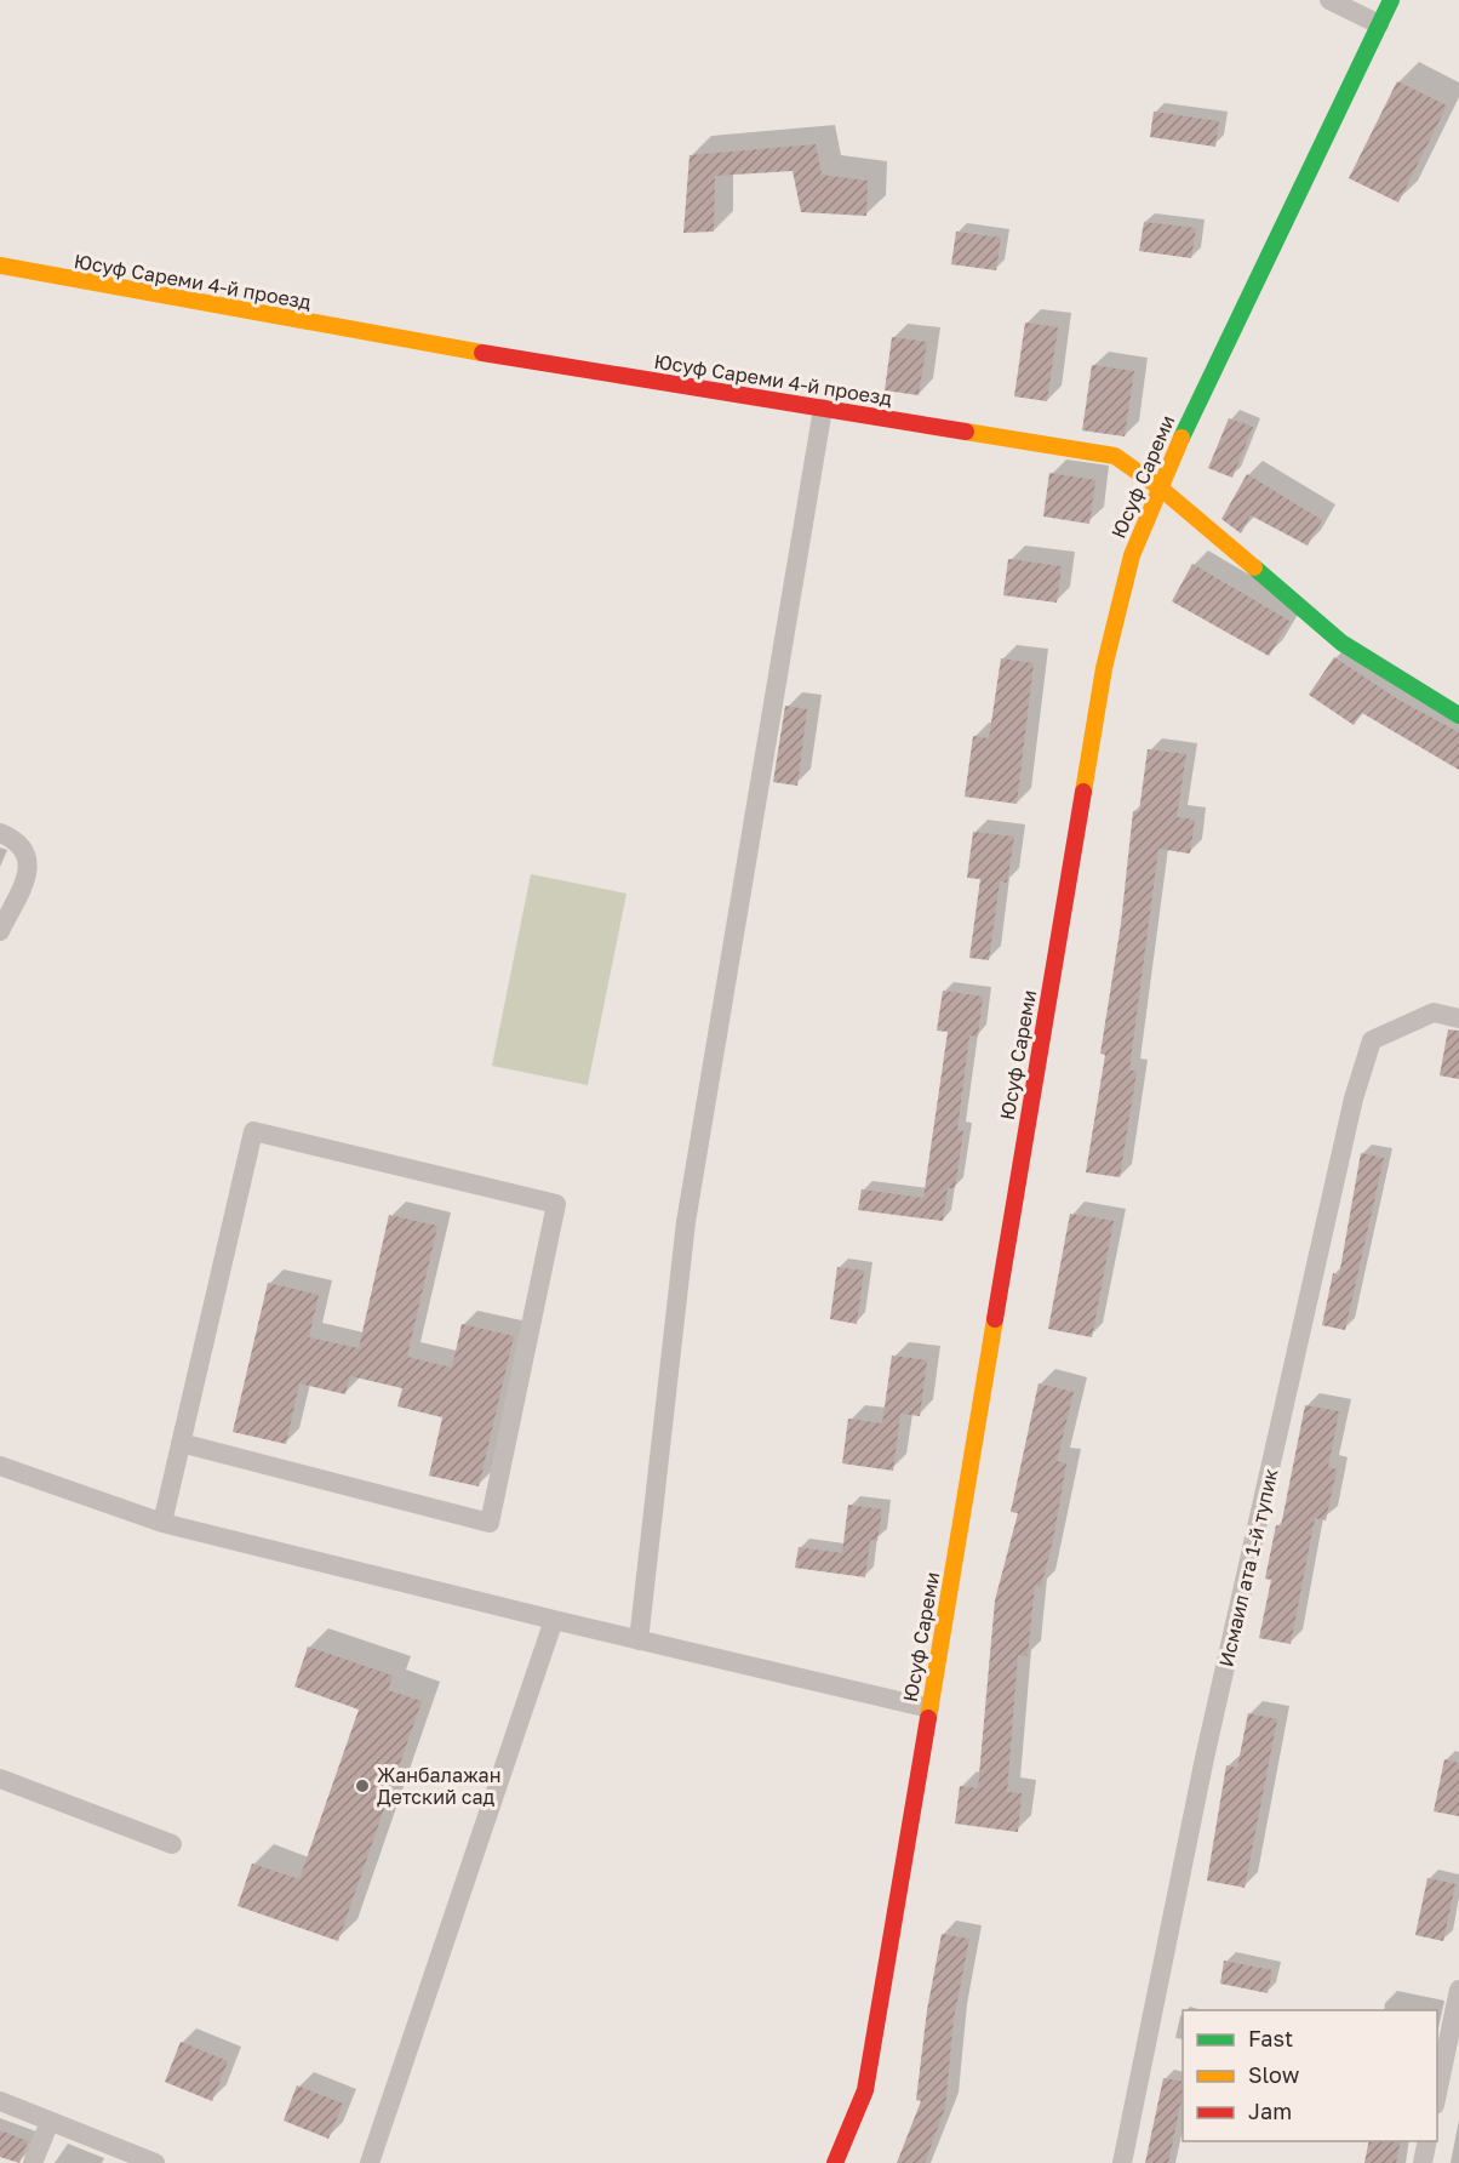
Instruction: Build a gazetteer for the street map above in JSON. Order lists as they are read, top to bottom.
{
  "streets": {
    "main road": ["Юсуф Сареми 4-й проезд", "Юсуф Сареми"],
    "street": ["Исмаил ата 1-й тупик"]
  },
  "crossings": [
    ["Юсуф Сареми 4-й проезд", "Юсуф Сареми"]
  ],
  "places": ["Жанбалажан Детский сад"],
  "legend": ["Fast", "Slow", "Jam"]
}
